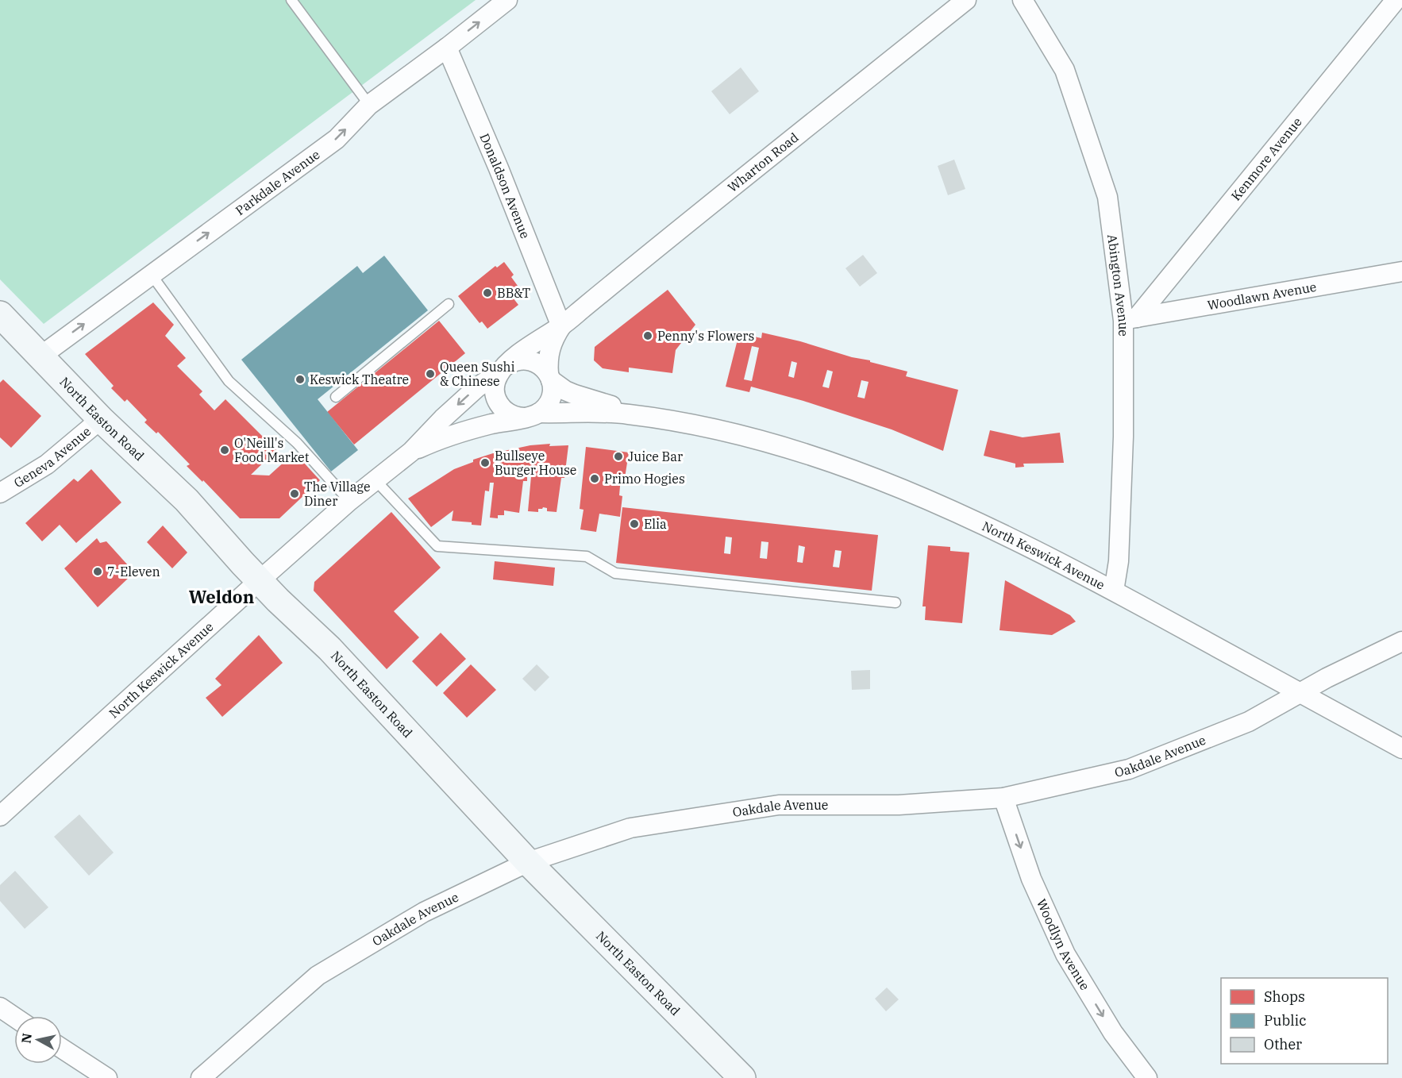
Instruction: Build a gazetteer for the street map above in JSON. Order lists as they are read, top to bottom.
{
  "streets": {
    "main road": ["North Easton Road"],
    "street": [
      "Kenmore Avenue",
      "Wharton Road",
      "Parkdale Avenue",
      "Donaldson Avenue",
      "Abington Avenue",
      "Woodlawn Avenue",
      "Geneva Avenue",
      "North Keswick Avenue",
      "Oakdale Avenue",
      "Woodlyn Avenue"
    ]
  },
  "crossings": [
    ["Kenmore Avenue", "Abington Avenue"],
    ["Kenmore Avenue", "Woodlawn Avenue"],
    ["Wharton Road", "Donaldson Avenue"],
    ["Wharton Road", "North Keswick Avenue"],
    ["Parkdale Avenue", "Donaldson Avenue"],
    ["Parkdale Avenue", "North Easton Road"],
    ["Abington Avenue", "Woodlawn Avenue"],
    ["Abington Avenue", "North Keswick Avenue"],
    ["North Easton Road", "Geneva Avenue"],
    ["North Easton Road", "North Keswick Avenue"],
    ["North Easton Road", "Oakdale Avenue"],
    ["North Keswick Avenue", "Oakdale Avenue"],
    ["Oakdale Avenue", "Woodlyn Avenue"]
  ],
  "one_way": ["Parkdale Avenue", "Woodlyn Avenue"],
  "districts": ["Weldon"],
  "places": [
    "BB&T",
    "Penny's Flowers",
    "Queen Sushi & Chinese",
    "Keswick Theatre",
    "O'Neill's Food Market",
    "Juice Bar",
    "Bullseye Burger House",
    "Primo Hogies",
    "The Village Diner",
    "Elia",
    "7-Eleven"
  ],
  "legend": ["Shops", "Public", "Other"],
  "north": "left"
}
